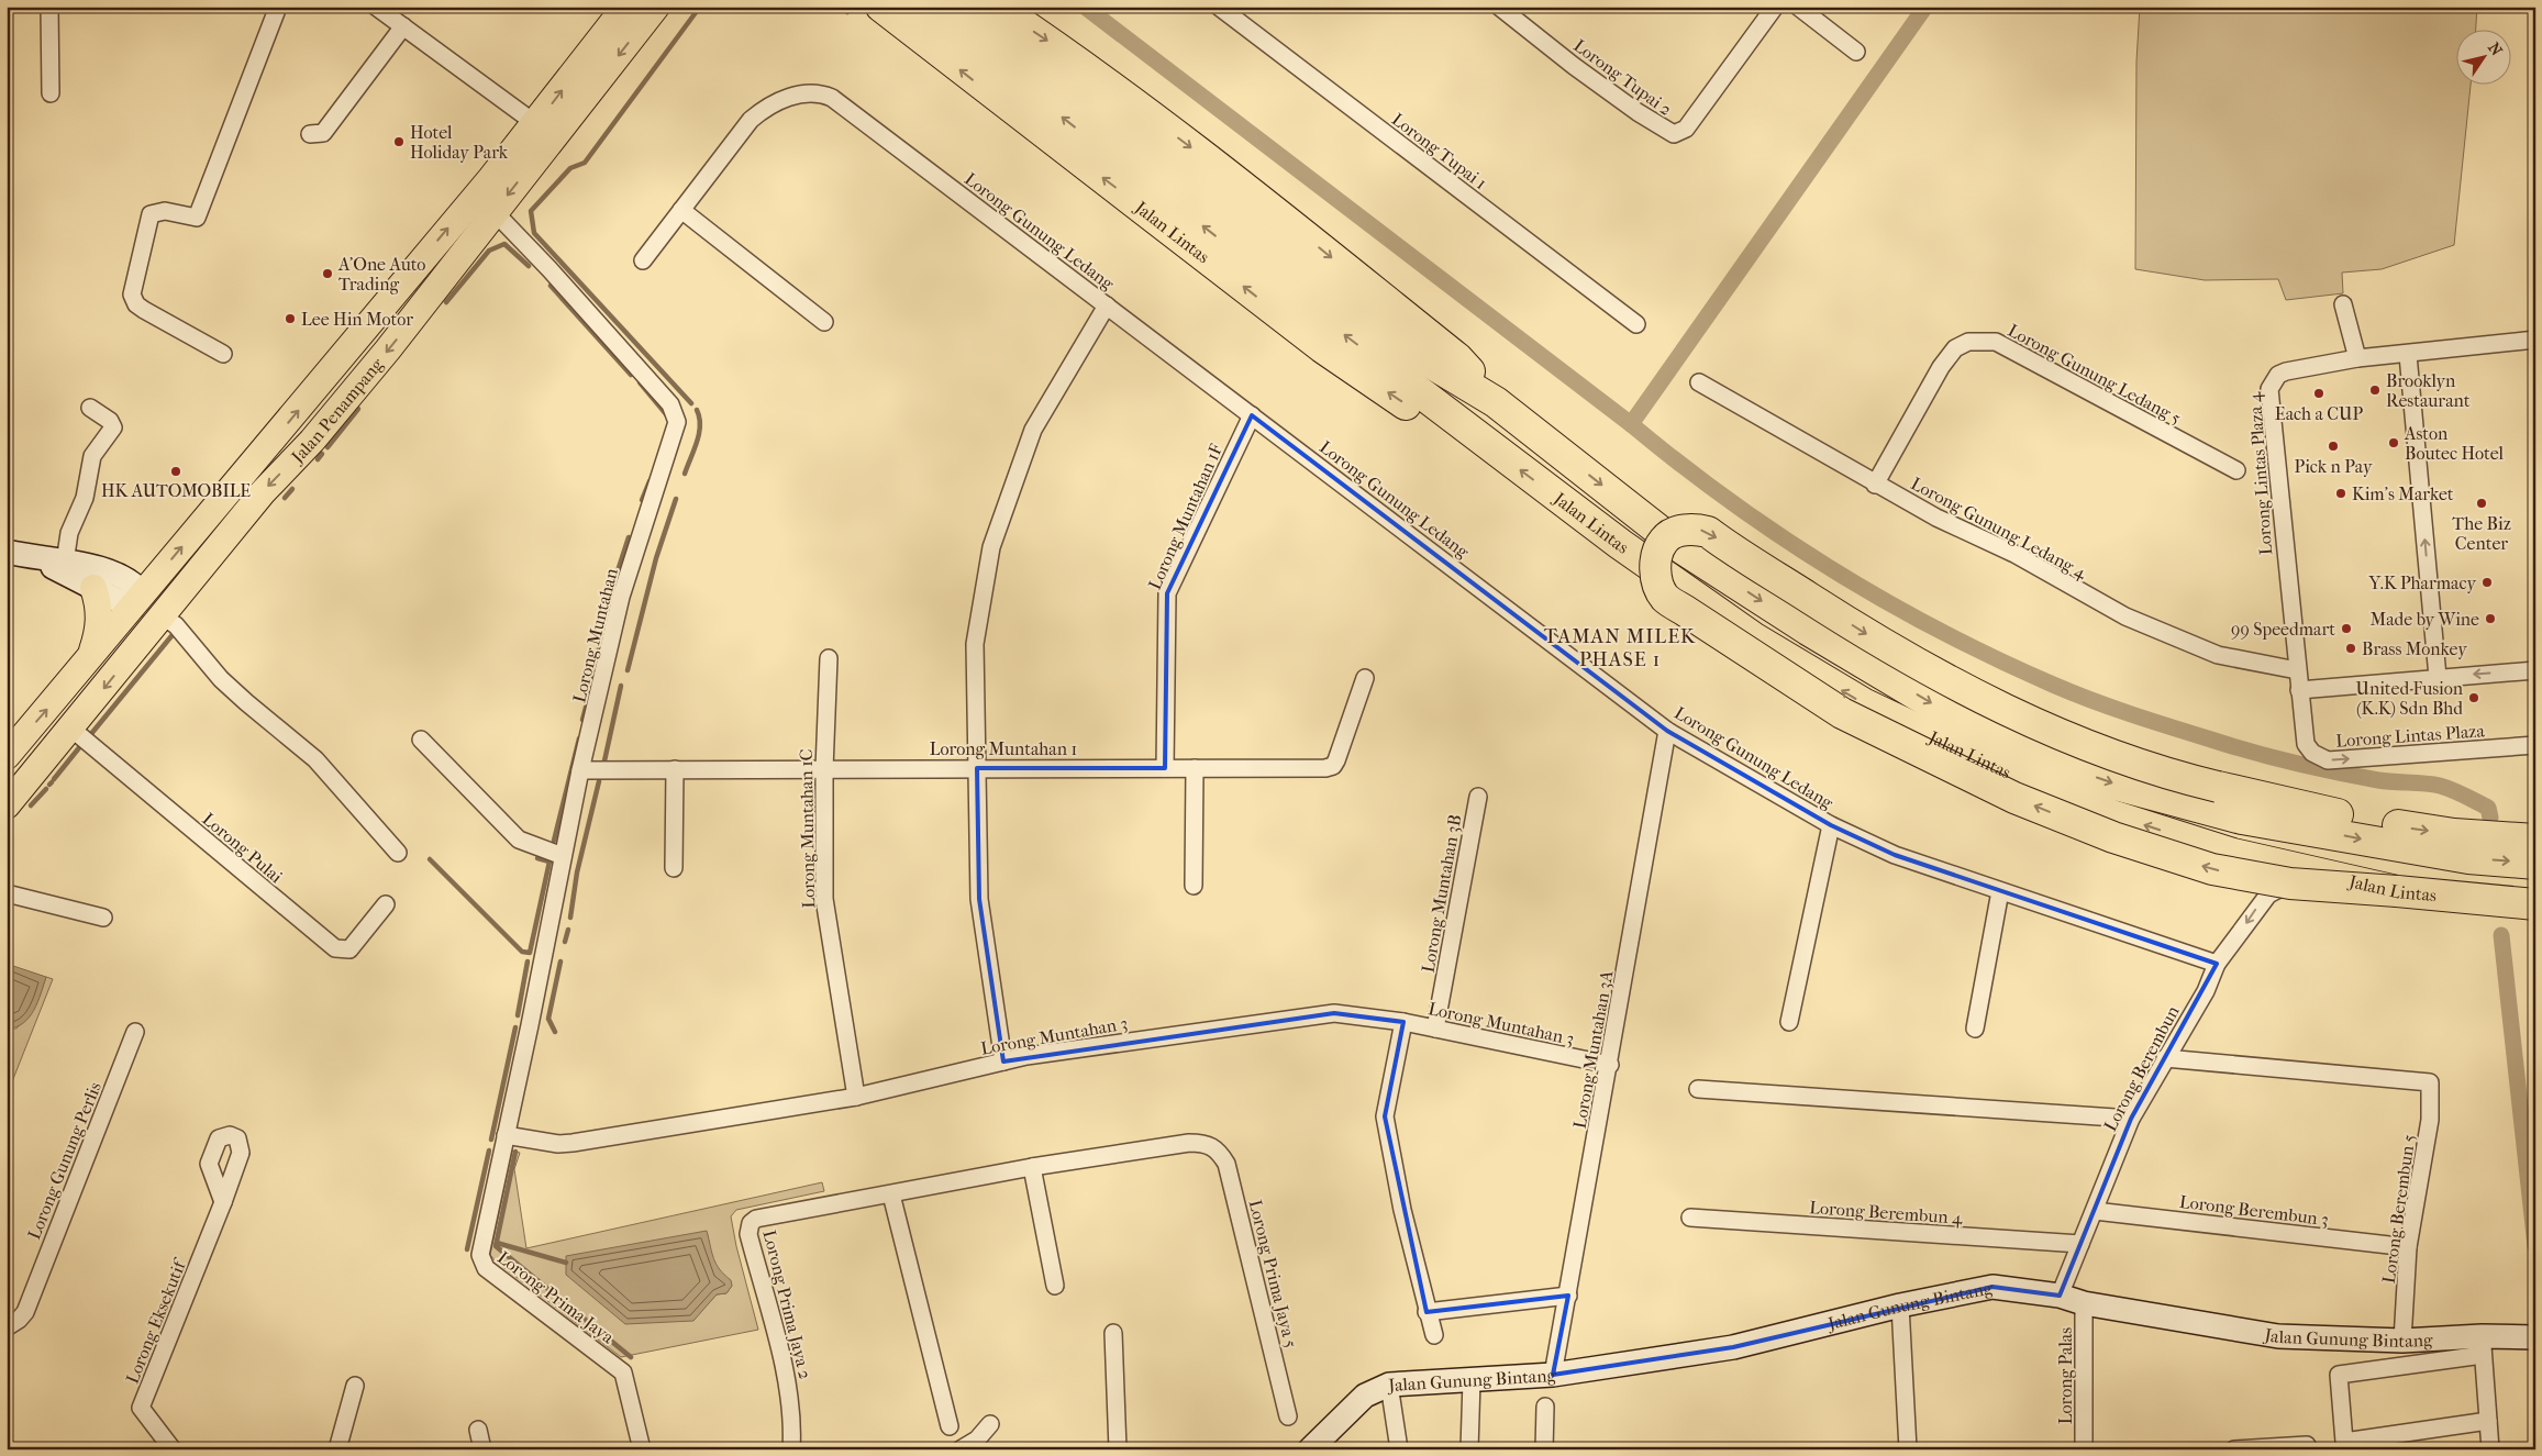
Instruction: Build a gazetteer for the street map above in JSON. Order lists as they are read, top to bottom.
{
  "streets": {
    "highway": ["Jalan Lintas"],
    "main road": ["Jalan Penampang"],
    "street": [
      "Lorong Tupai 2",
      "Lorong Tupai 1",
      "Lorong Gunung Ledang",
      "Lorong Gunung Ledang 5",
      "Lorong Lintas Plaza 4",
      "Lorong Muntahan 1F",
      "Lorong Gunung Ledang 4",
      "Lorong Muntahan",
      "Lorong Lintas Plaza",
      "Lorong Muntahan 1",
      "Lorong Muntahan 1C",
      "Lorong Pulai",
      "Lorong Muntahan 3B",
      "Lorong Muntahan 3",
      "Lorong Muntahan 3A",
      "Lorong Berembun",
      "Lorong Gunung Perlis",
      "Lorong Berembun 5",
      "Lorong Berembun 3",
      "Lorong Berembun 4",
      "Lorong Prima Jaya 5",
      "Lorong Prima Jaya",
      "Lorong Prima Jaya 2",
      "Jalan Gunung Bintang",
      "Lorong Eksekutif",
      "Lorong Palas"
    ]
  },
  "crossings": [
    ["Lorong Gunung Ledang", "Lorong Muntahan 1F"],
    ["Lorong Gunung Ledang", "Lorong Muntahan 3A"],
    ["Lorong Gunung Ledang", "Lorong Berembun"],
    ["Lorong Gunung Ledang 5", "Lorong Gunung Ledang 4"],
    ["Jalan Penampang", "Lorong Muntahan"],
    ["Lorong Lintas Plaza 4", "Lorong Gunung Ledang 4"],
    ["Lorong Lintas Plaza 4", "Lorong Lintas Plaza"],
    ["Lorong Muntahan 1F", "Lorong Muntahan 1"],
    ["Lorong Muntahan", "Lorong Muntahan 1"],
    ["Lorong Muntahan", "Lorong Muntahan 3"],
    ["Lorong Muntahan", "Lorong Prima Jaya"],
    ["Lorong Muntahan 1", "Lorong Muntahan 1C"],
    ["Lorong Muntahan 1C", "Lorong Muntahan 3"],
    ["Lorong Muntahan 3B", "Lorong Muntahan 3"],
    ["Lorong Muntahan 3", "Lorong Muntahan 3A"],
    ["Lorong Muntahan 3", "Lorong Prima Jaya"],
    ["Lorong Muntahan 3A", "Jalan Gunung Bintang"],
    ["Lorong Berembun", "Lorong Berembun 5"],
    ["Lorong Berembun", "Lorong Berembun 3"],
    ["Lorong Berembun", "Lorong Berembun 4"],
    ["Lorong Berembun", "Jalan Gunung Bintang"],
    ["Lorong Berembun 5", "Lorong Berembun 3"],
    ["Lorong Berembun 5", "Jalan Gunung Bintang"],
    ["Jalan Gunung Bintang", "Lorong Palas"]
  ],
  "districts": ["TAMAN MILEK PHASE 1"],
  "places": [
    "Hotel Holiday Park",
    "A'One Auto Trading",
    "Lee Hin Motor",
    "Brooklyn Restaurant",
    "Each a CUP",
    "Aston Boutec Hotel",
    "Pick n Pay",
    "HK AUTOMOBILE",
    "Kim's Market",
    "The Biz Center",
    "Y.K Pharmacy",
    "Made by Wine",
    "99 Speedmart",
    "Brass Monkey",
    "United Fusion (K.K) Sdn Bhd"
  ],
  "north": "top right"
}
